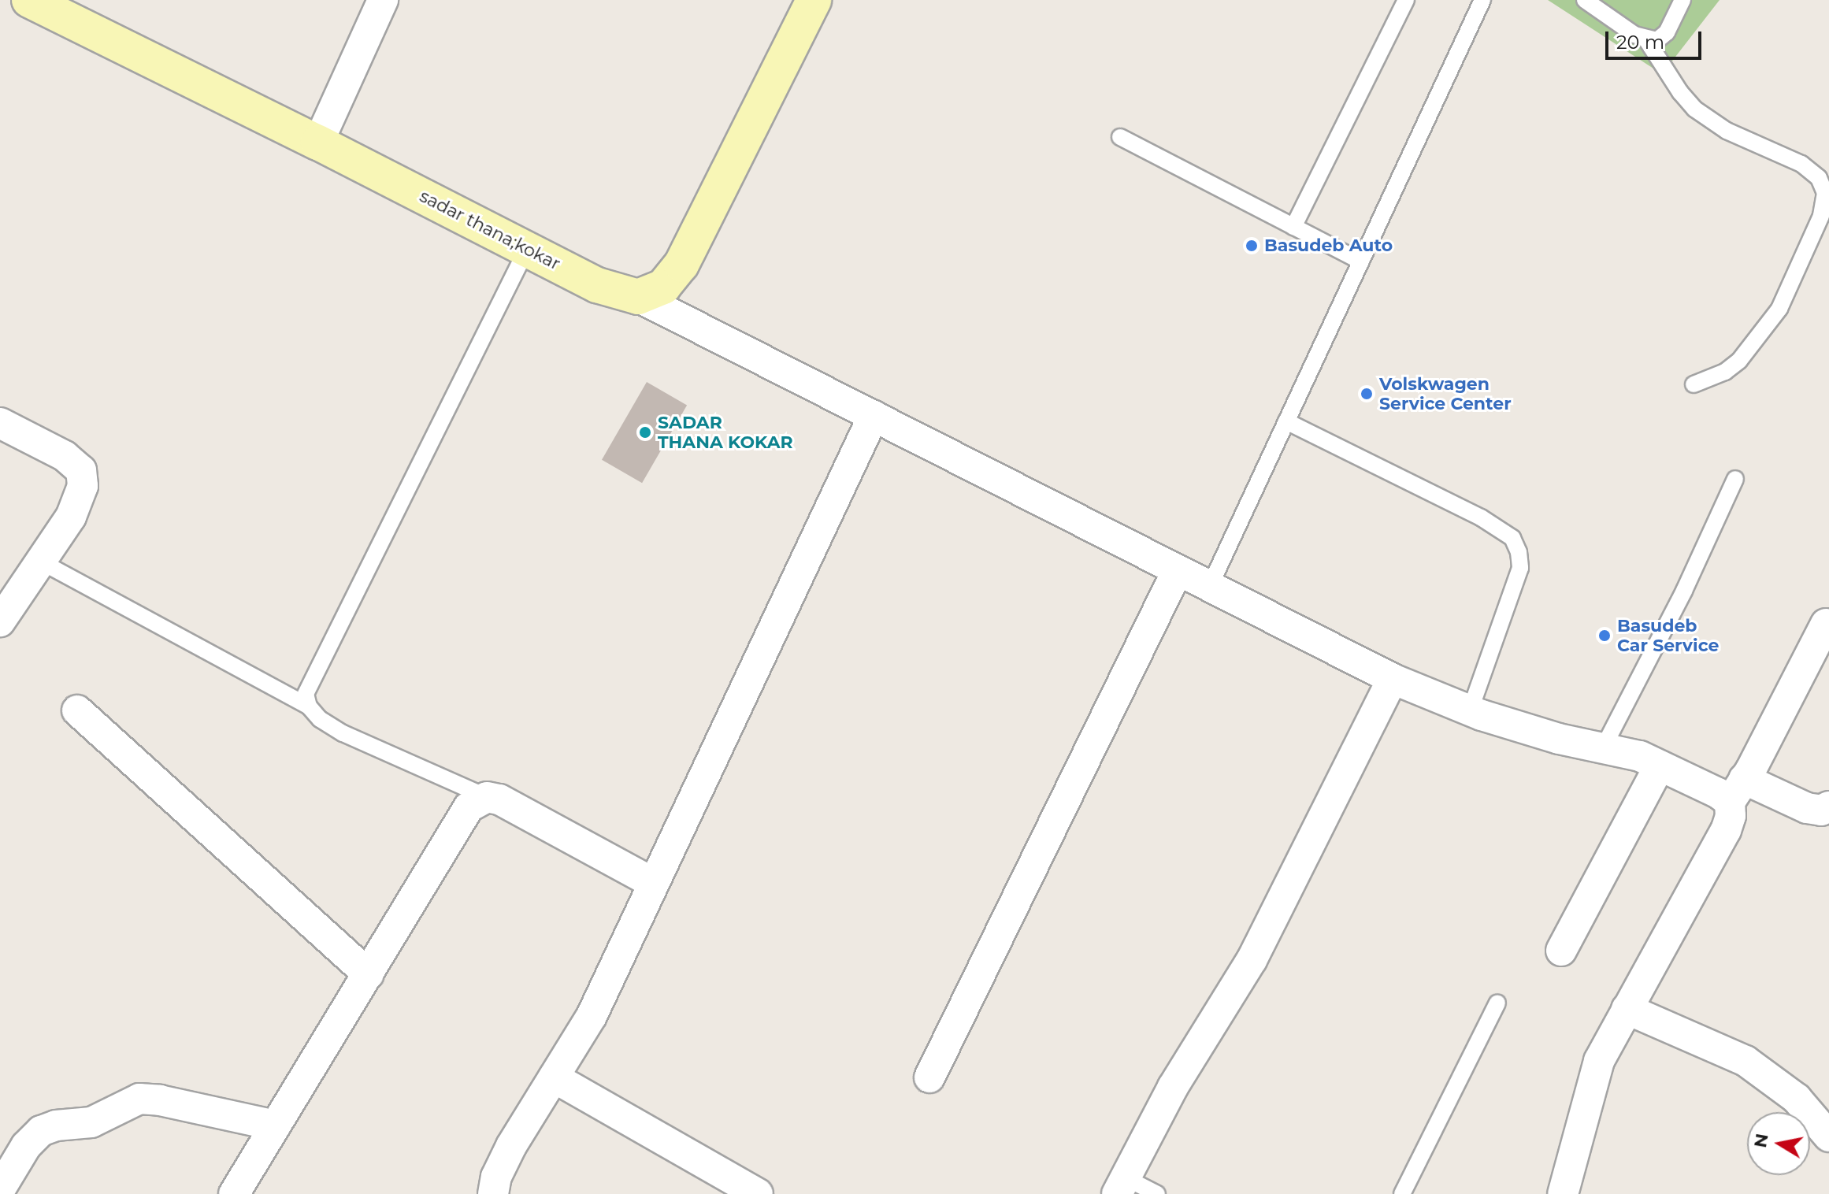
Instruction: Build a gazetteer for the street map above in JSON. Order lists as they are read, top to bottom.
{
  "streets": {
    "street": ["sadar thana;kokar"]
  },
  "places": [
    "Basudeb Auto",
    "Volskwagen Service Center",
    "SADAR THANA KOKAR",
    "Basudeb Car Service"
  ],
  "scale_bar": "20 m",
  "north": "left"
}
